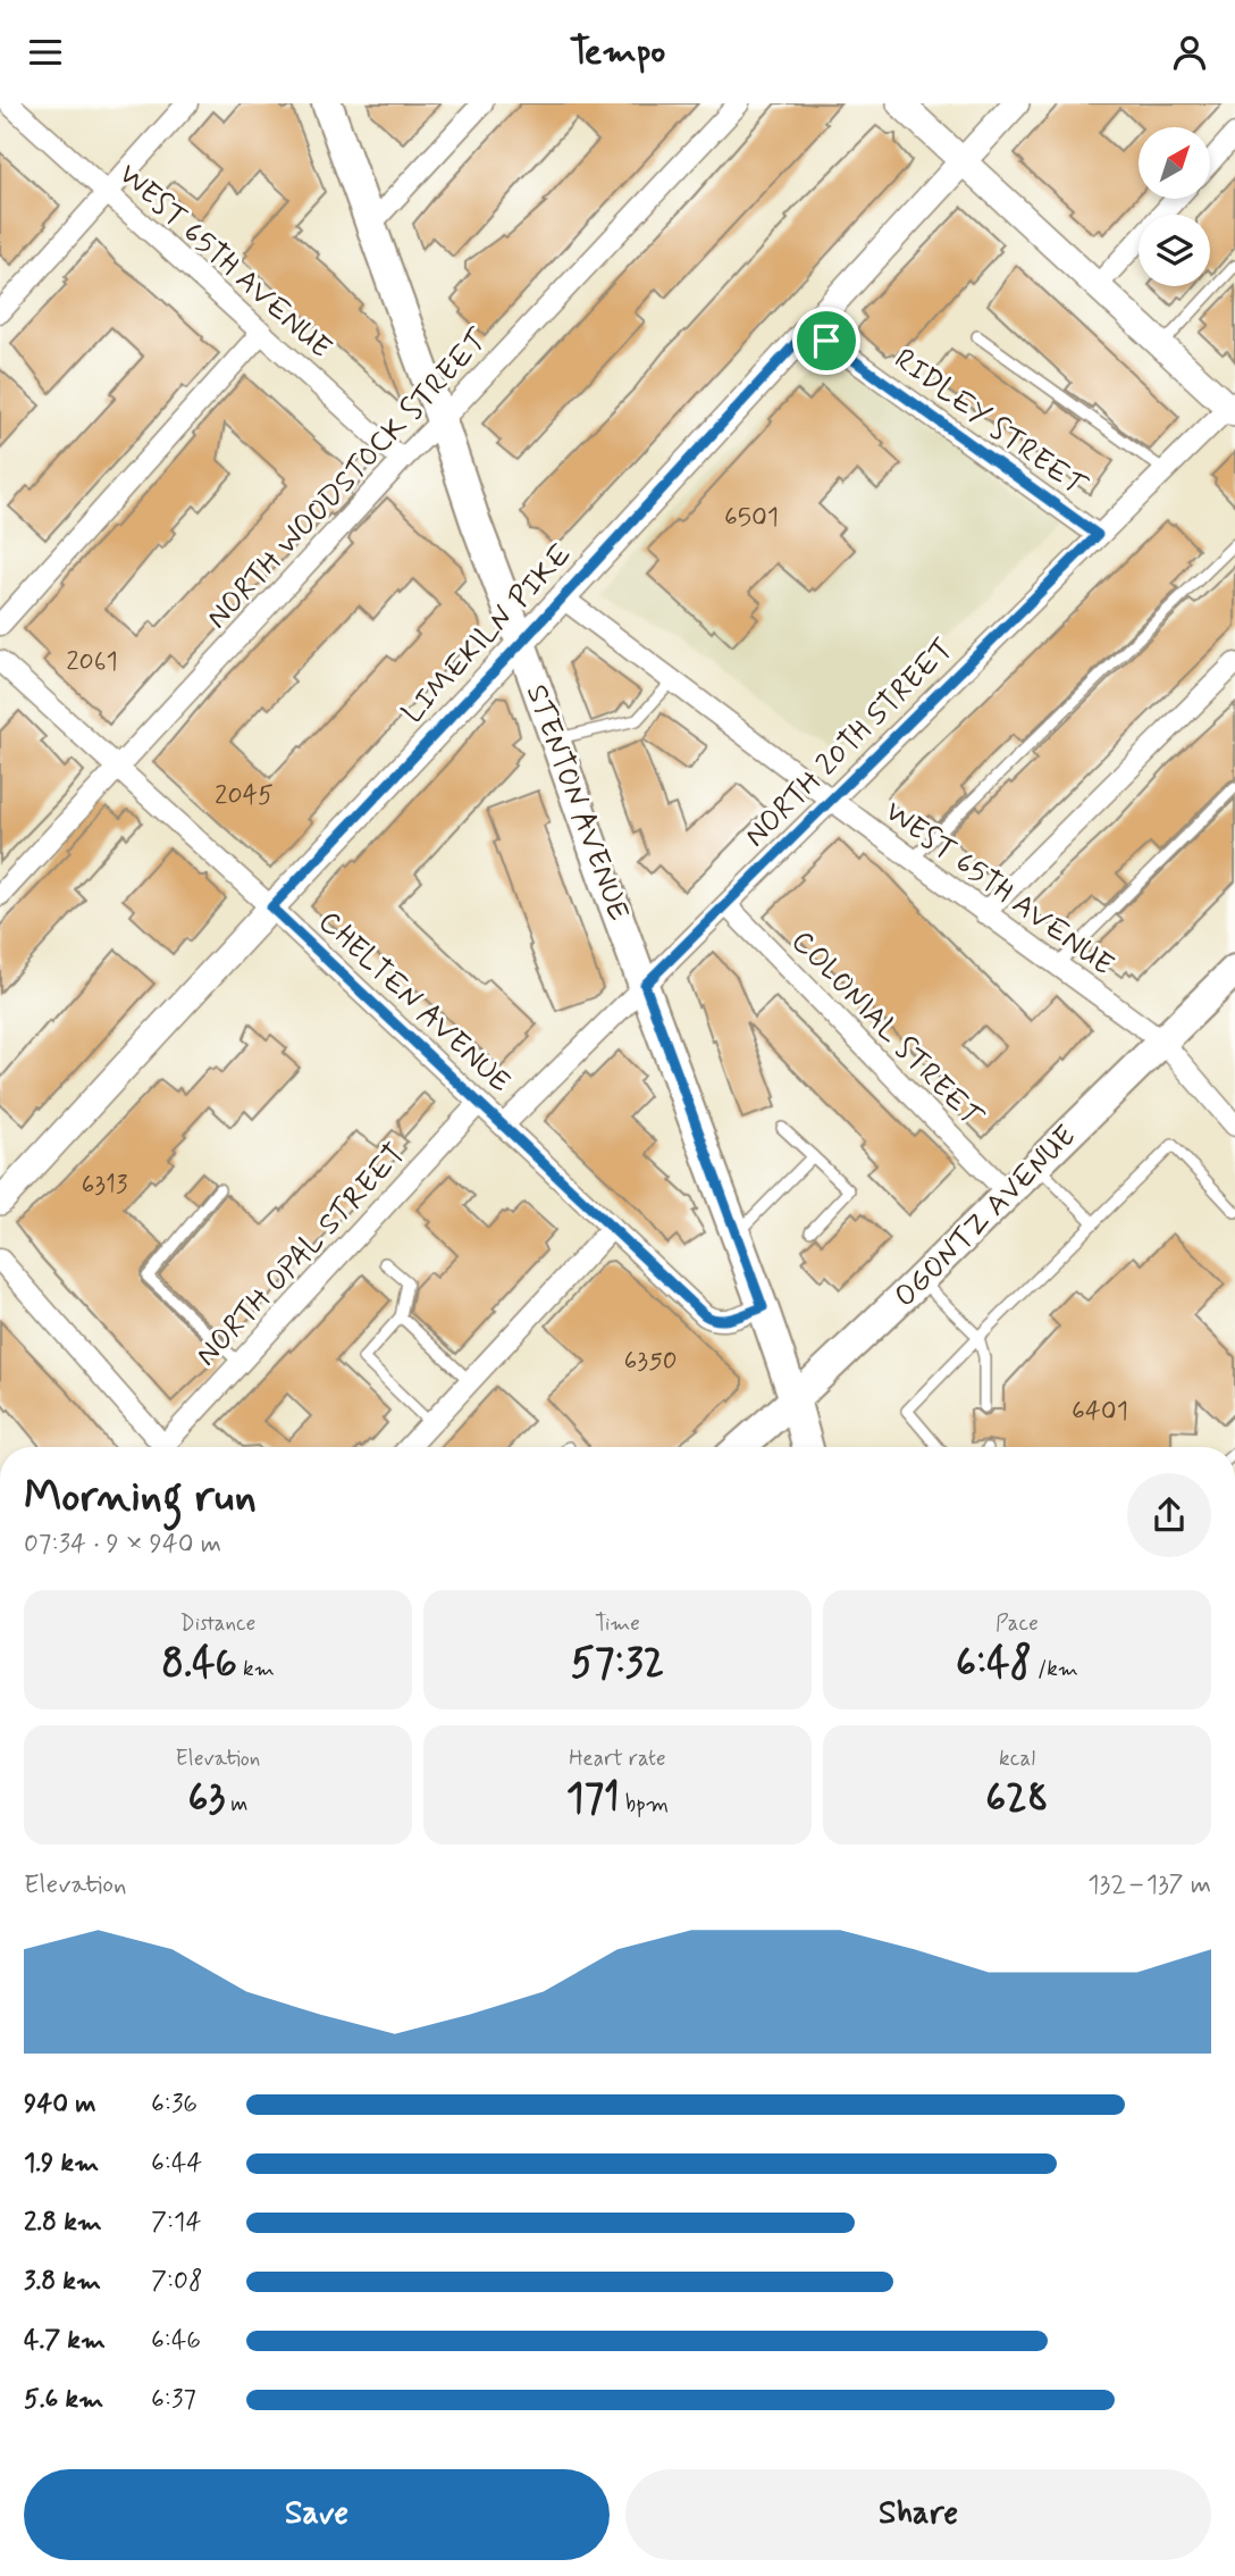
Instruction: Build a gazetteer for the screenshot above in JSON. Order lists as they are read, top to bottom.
{
  "streets": {
    "main road": ["STENTON AVENUE", "OGONTZ AVENUE"],
    "street": [
      "WEST 65TH AVENUE",
      "RIDLEY STREET",
      "NORTH WOODSTOCK STREET",
      "LIMEKILN PIKE",
      "NORTH 20TH STREET",
      "CHELTEN AVENUE",
      "COLONIAL STREET",
      "NORTH OPAL STREET"
    ]
  },
  "crossings": [
    ["WEST 65TH AVENUE", "NORTH WOODSTOCK STREET"],
    ["WEST 65TH AVENUE", "LIMEKILN PIKE"],
    ["WEST 65TH AVENUE", "NORTH 20TH STREET"],
    ["WEST 65TH AVENUE", "OGONTZ AVENUE"],
    ["RIDLEY STREET", "LIMEKILN PIKE"],
    ["RIDLEY STREET", "NORTH 20TH STREET"],
    ["NORTH WOODSTOCK STREET", "STENTON AVENUE"],
    ["NORTH WOODSTOCK STREET", "CHELTEN AVENUE"],
    ["LIMEKILN PIKE", "STENTON AVENUE"],
    ["LIMEKILN PIKE", "CHELTEN AVENUE"],
    ["NORTH 20TH STREET", "STENTON AVENUE"],
    ["NORTH 20TH STREET", "CHELTEN AVENUE"],
    ["NORTH 20TH STREET", "COLONIAL STREET"],
    ["STENTON AVENUE", "CHELTEN AVENUE"],
    ["STENTON AVENUE", "OGONTZ AVENUE"],
    ["CHELTEN AVENUE", "NORTH OPAL STREET"],
    ["COLONIAL STREET", "OGONTZ AVENUE"]
  ],
  "house_numbers": [
    "6501",
    "2061",
    "2045",
    "6313",
    "6350",
    "6401"
  ],
  "north": "top right",
  "page": {
    "header": "Tempo",
    "heading": ["Morning run", "07:34 · 9 × 940 m"],
    "stats": [
      ["Distance", "8.46 km"],
      ["Time", "57:32"],
      ["Pace", "6:48 /km"],
      ["Elevation", "63 m"],
      ["Heart rate", "171 bpm"],
      ["kcal", "628"]
    ],
    "chart": ["Elevation", "132–137 m"],
    "list": [
      {
        "name": "940 m",
        "note": "6:36"
      },
      {
        "name": "1.9 km",
        "note": "6:44"
      },
      {
        "name": "2.8 km",
        "note": "7:14"
      },
      {
        "name": "3.8 km",
        "note": "7:08"
      },
      {
        "name": "4.7 km",
        "note": "6:46"
      },
      {
        "name": "5.6 km",
        "note": "6:37"
      }
    ],
    "buttons": ["Save", "Share"]
  }
}
